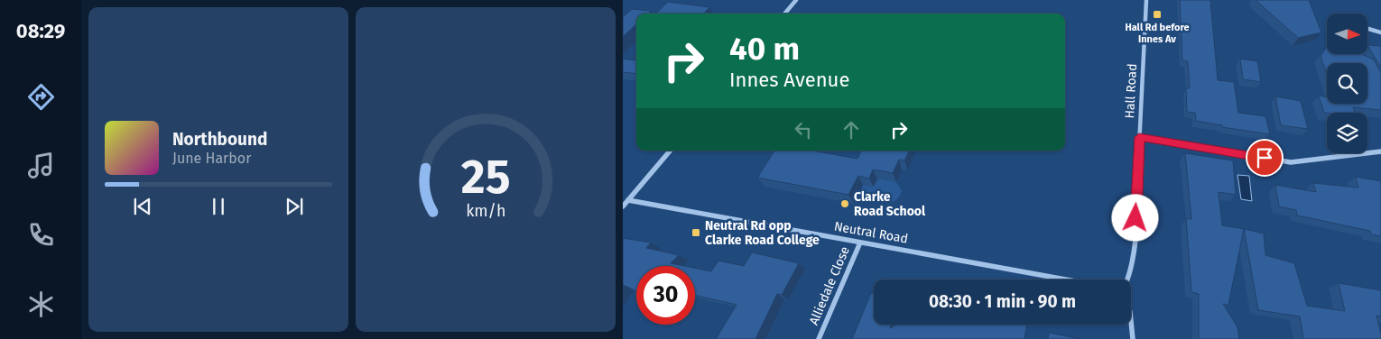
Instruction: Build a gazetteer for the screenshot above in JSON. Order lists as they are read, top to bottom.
{
  "streets": {
    "street": ["Hall Road", "Neutral Road", "Alliedale Close"]
  },
  "crossings": [
    ["Neutral Road", "Alliedale Close"]
  ],
  "places": {
    "transit": ["Hall Rd before Innes Av", "Neutral Rd opp Clarke Road College"],
    "other": ["Clarke Road School"]
  },
  "north": "right",
  "page": {
    "tabs": "08:29",
    "turn": ["40 m", "Innes Avenue"],
    "song": ["Northbound", "June Harbor"],
    "limit": "30",
    "trip": "08:30 · 1 min · 90 m",
    "gauge": ["25", "km/h"]
  }
}
